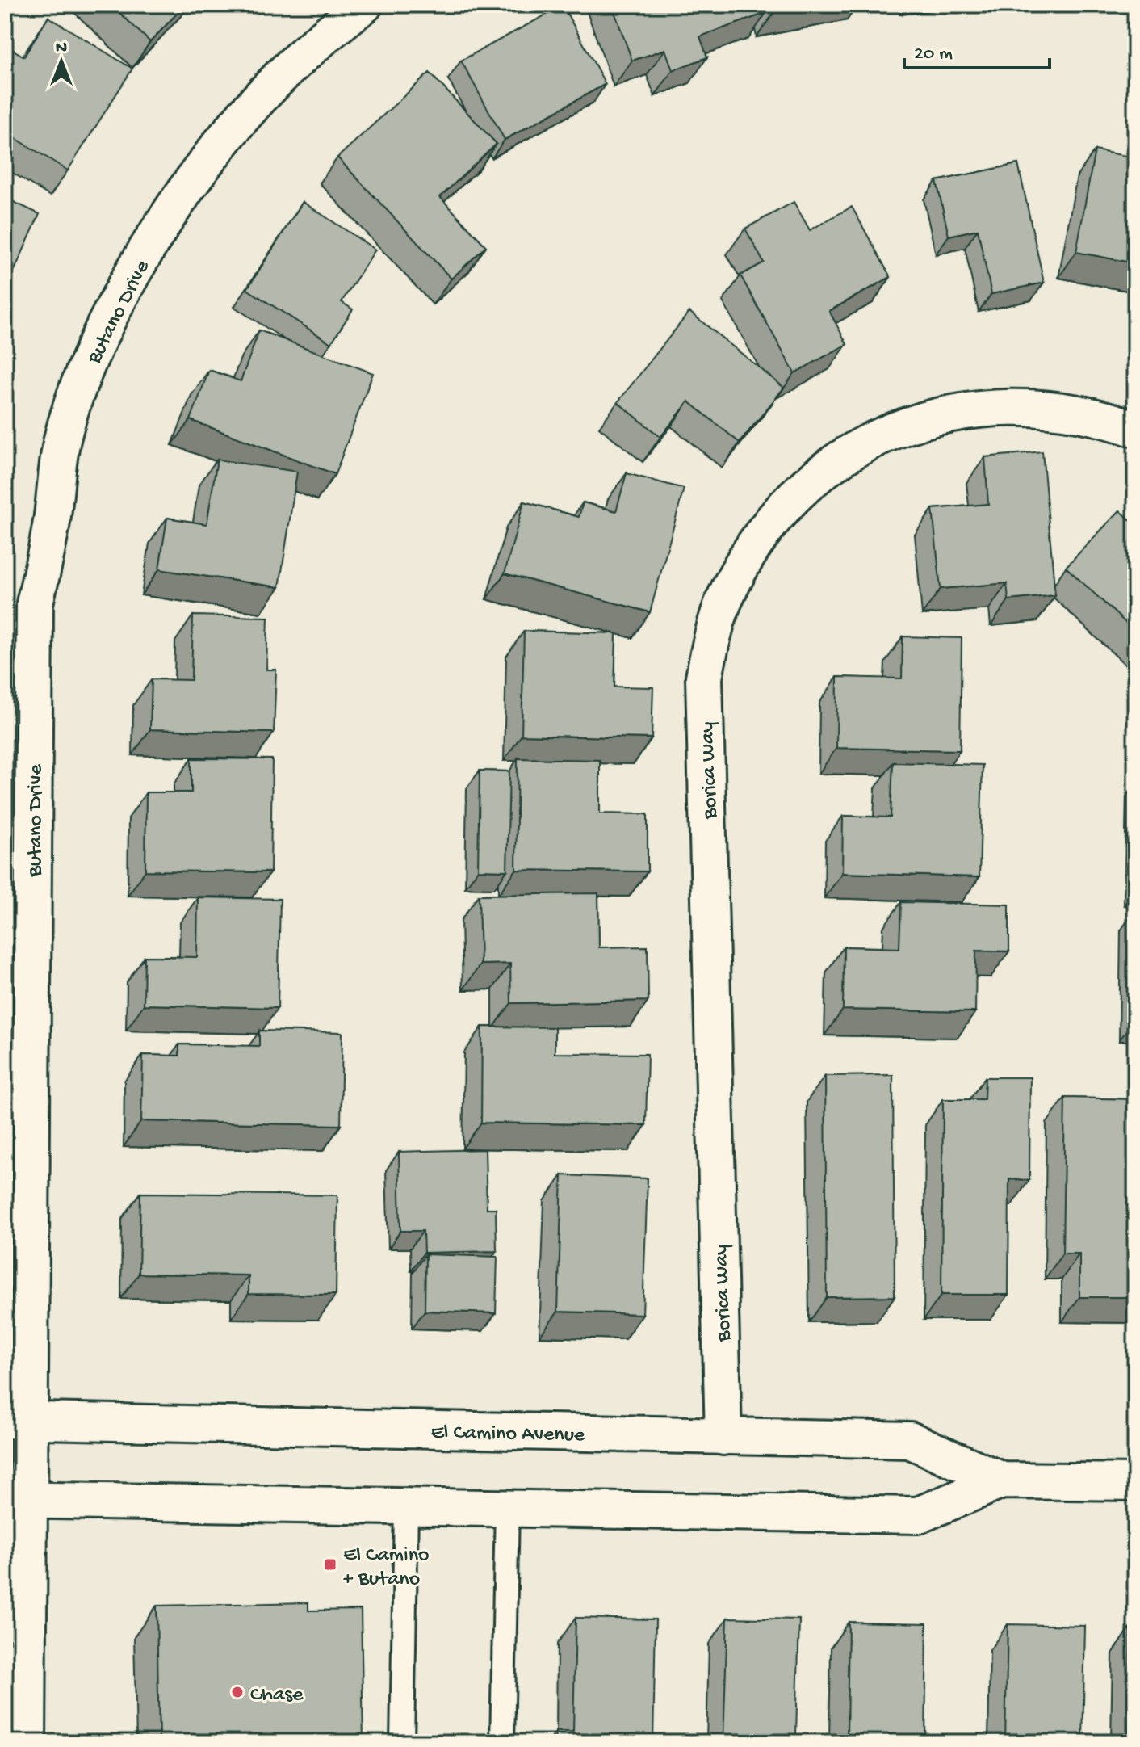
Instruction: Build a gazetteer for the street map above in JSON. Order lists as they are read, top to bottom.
{
  "streets": {
    "street": ["Butano Drive", "Borica Way", "El Camino Avenue"]
  },
  "crossings": [
    ["Butano Drive", "El Camino Avenue"],
    ["Borica Way", "El Camino Avenue"]
  ],
  "places": {
    "transit": ["El Camino + Butano"],
    "other": ["Chase"]
  },
  "scale_bar": "20 m",
  "north": "top"
}
